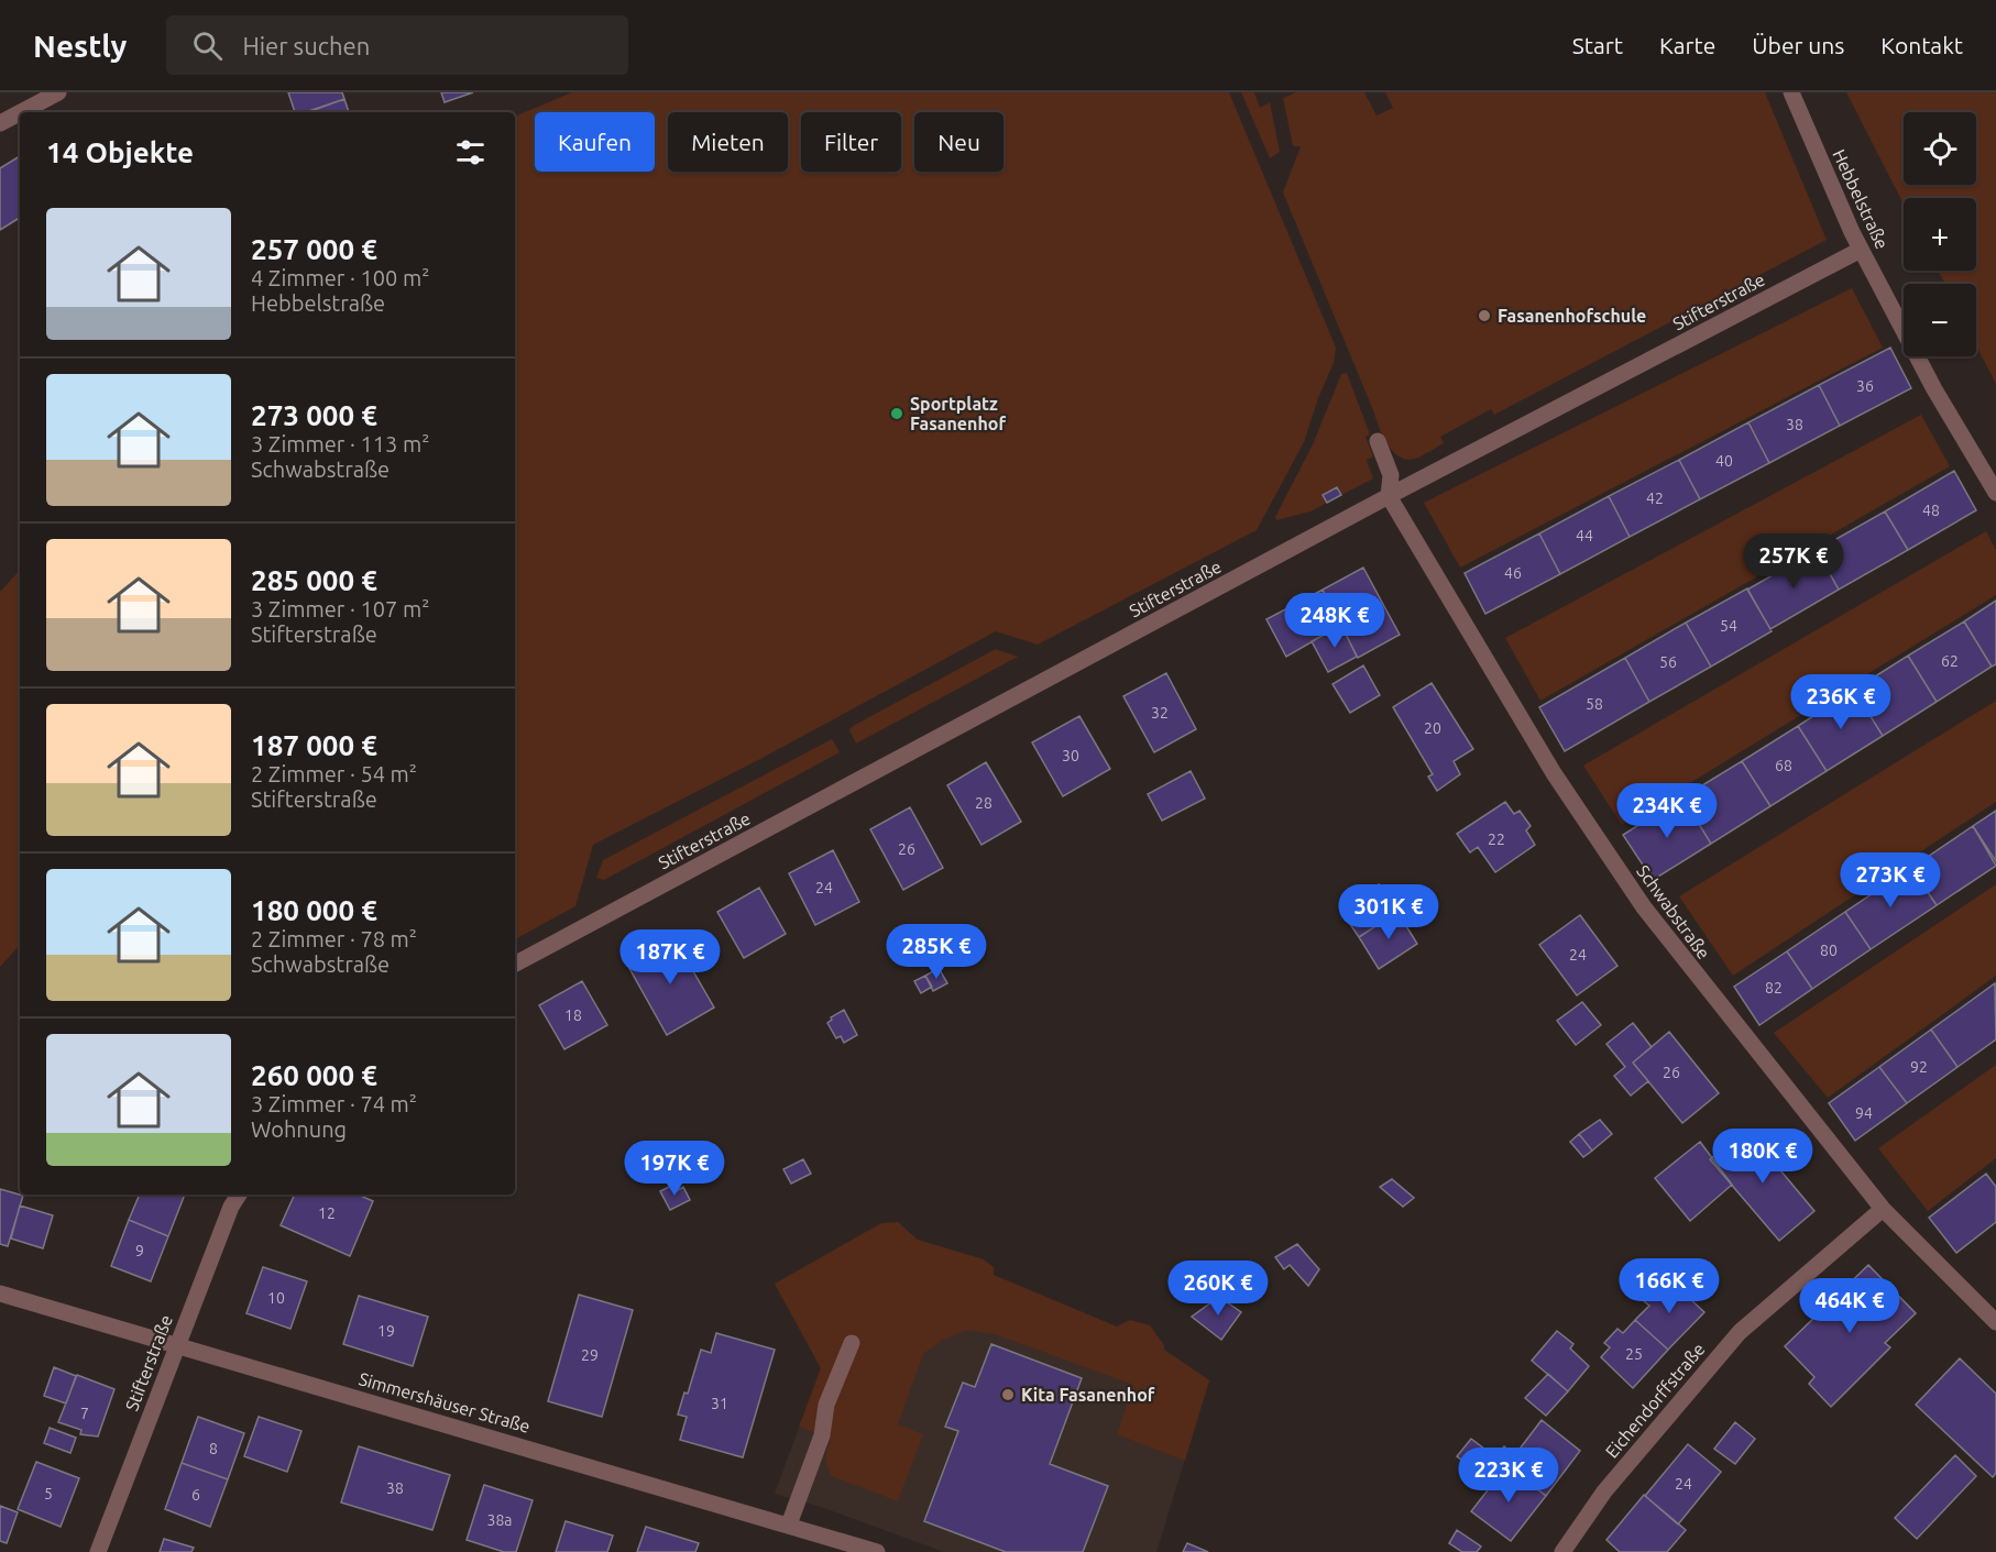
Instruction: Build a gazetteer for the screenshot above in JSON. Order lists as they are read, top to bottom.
{
  "streets": {
    "street": [
      "Hebbelstraße",
      "Stifterstraße",
      "Schwabstraße",
      "Eichendorffstraße",
      "Simmershäuser Straße"
    ]
  },
  "crossings": [
    ["Hebbelstraße", "Stifterstraße"],
    ["Stifterstraße", "Schwabstraße"],
    ["Stifterstraße", "Simmershäuser Straße"],
    ["Schwabstraße", "Eichendorffstraße"]
  ],
  "places": ["Fasanenhofschule", "Sportplatz Fasanenhof", "Kita Fasanenhof"],
  "house_numbers": [
    "36",
    "38",
    "40",
    "42",
    "48",
    "44",
    "46",
    "54",
    "62",
    "56",
    "58",
    "32",
    "20",
    "30",
    "68",
    "28",
    "22",
    "26",
    "24",
    "80",
    "24",
    "82",
    "18",
    "92",
    "26",
    "94",
    "12",
    "9",
    "10",
    "19",
    "25",
    "29",
    "31",
    "7",
    "8",
    "24",
    "38",
    "5",
    "6",
    "38a"
  ],
  "page": {
    "header": "Nestly",
    "search": "Hier suchen",
    "nav": [
      "Start",
      "Karte",
      "Über uns",
      "Kontakt"
    ],
    "map_buttons": ["+", "−"],
    "chip": [
      "Kaufen",
      "Mieten",
      "Filter",
      "Neu"
    ],
    "heading": "14 Objekte",
    "list": [
      {
        "name": "257 000 €",
        "note": "4 Zimmer · 100 m² · Hebbelstraße"
      },
      {
        "name": "273 000 €",
        "note": "3 Zimmer · 113 m² · Schwabstraße"
      },
      {
        "name": "285 000 €",
        "note": "3 Zimmer · 107 m² · Stifterstraße"
      },
      {
        "name": "187 000 €",
        "note": "2 Zimmer · 54 m² · Stifterstraße"
      },
      {
        "name": "180 000 €",
        "note": "2 Zimmer · 78 m² · Schwabstraße"
      },
      {
        "name": "260 000 €",
        "note": "3 Zimmer · 74 m² · Wohnung"
      }
    ],
    "price": [
      "257K €",
      "248K €",
      "236K €",
      "234K €",
      "273K €",
      "301K €",
      "285K €",
      "187K €",
      "180K €",
      "197K €",
      "166K €",
      "260K €",
      "464K €",
      "223K €"
    ]
  }
}
